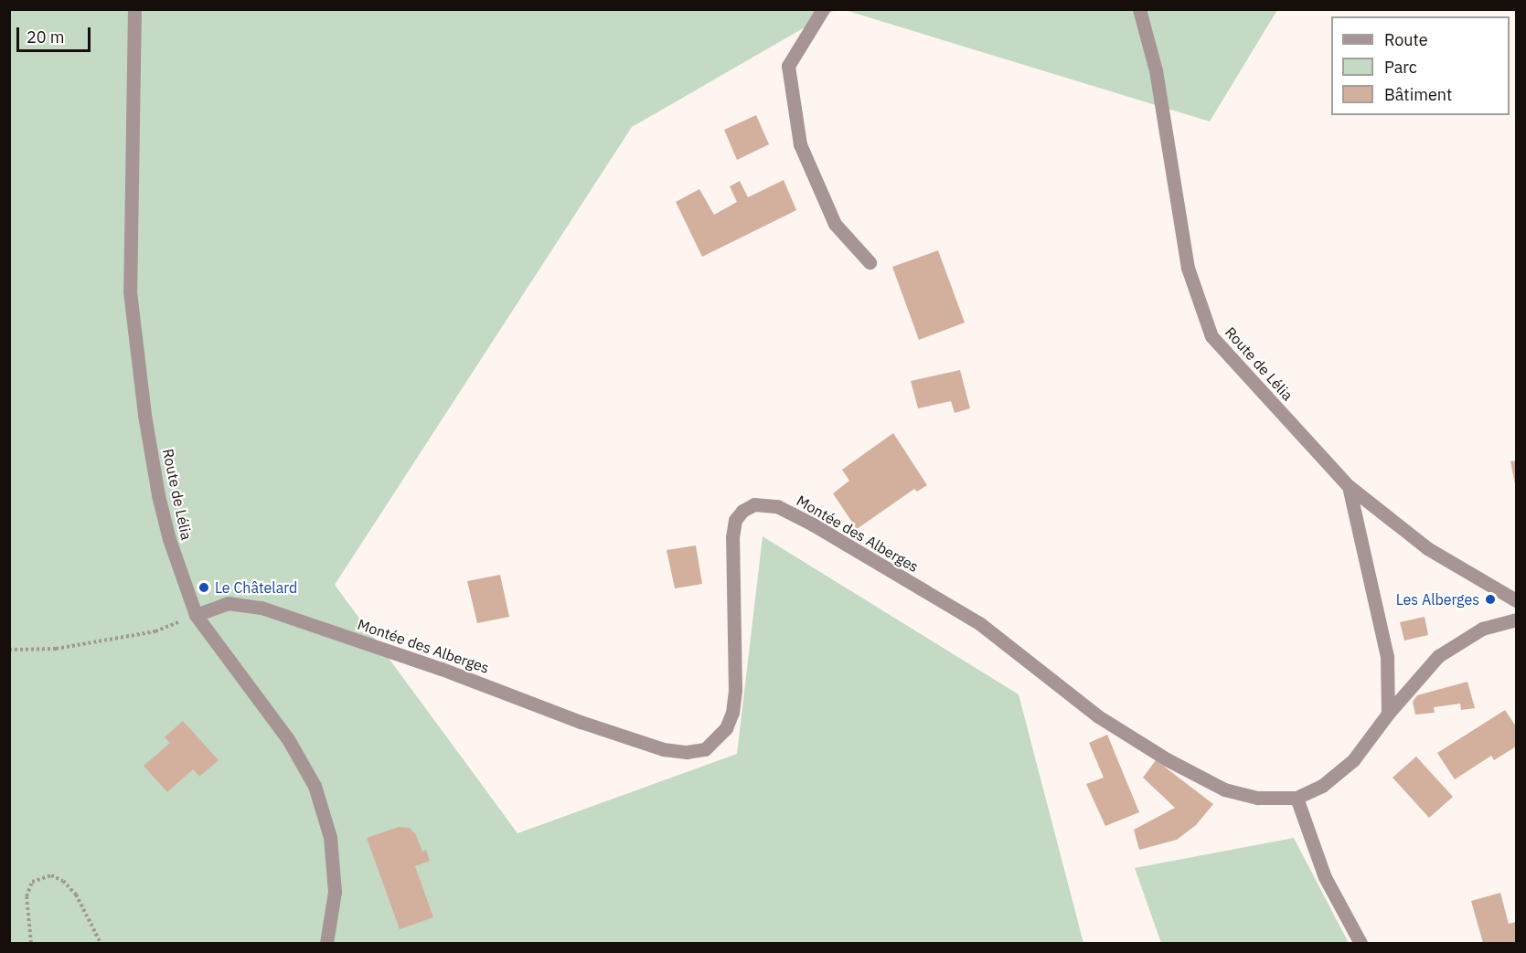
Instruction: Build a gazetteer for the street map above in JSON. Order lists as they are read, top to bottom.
{
  "streets": {
    "street": ["Route de Lélia", "Montée des Alberges"]
  },
  "crossings": [
    ["Route de Lélia", "Montée des Alberges"]
  ],
  "places": ["Le Châtelard", "Les Alberges"],
  "legend": ["Route", "Parc", "Bâtiment"],
  "scale_bar": "20 m"
}
